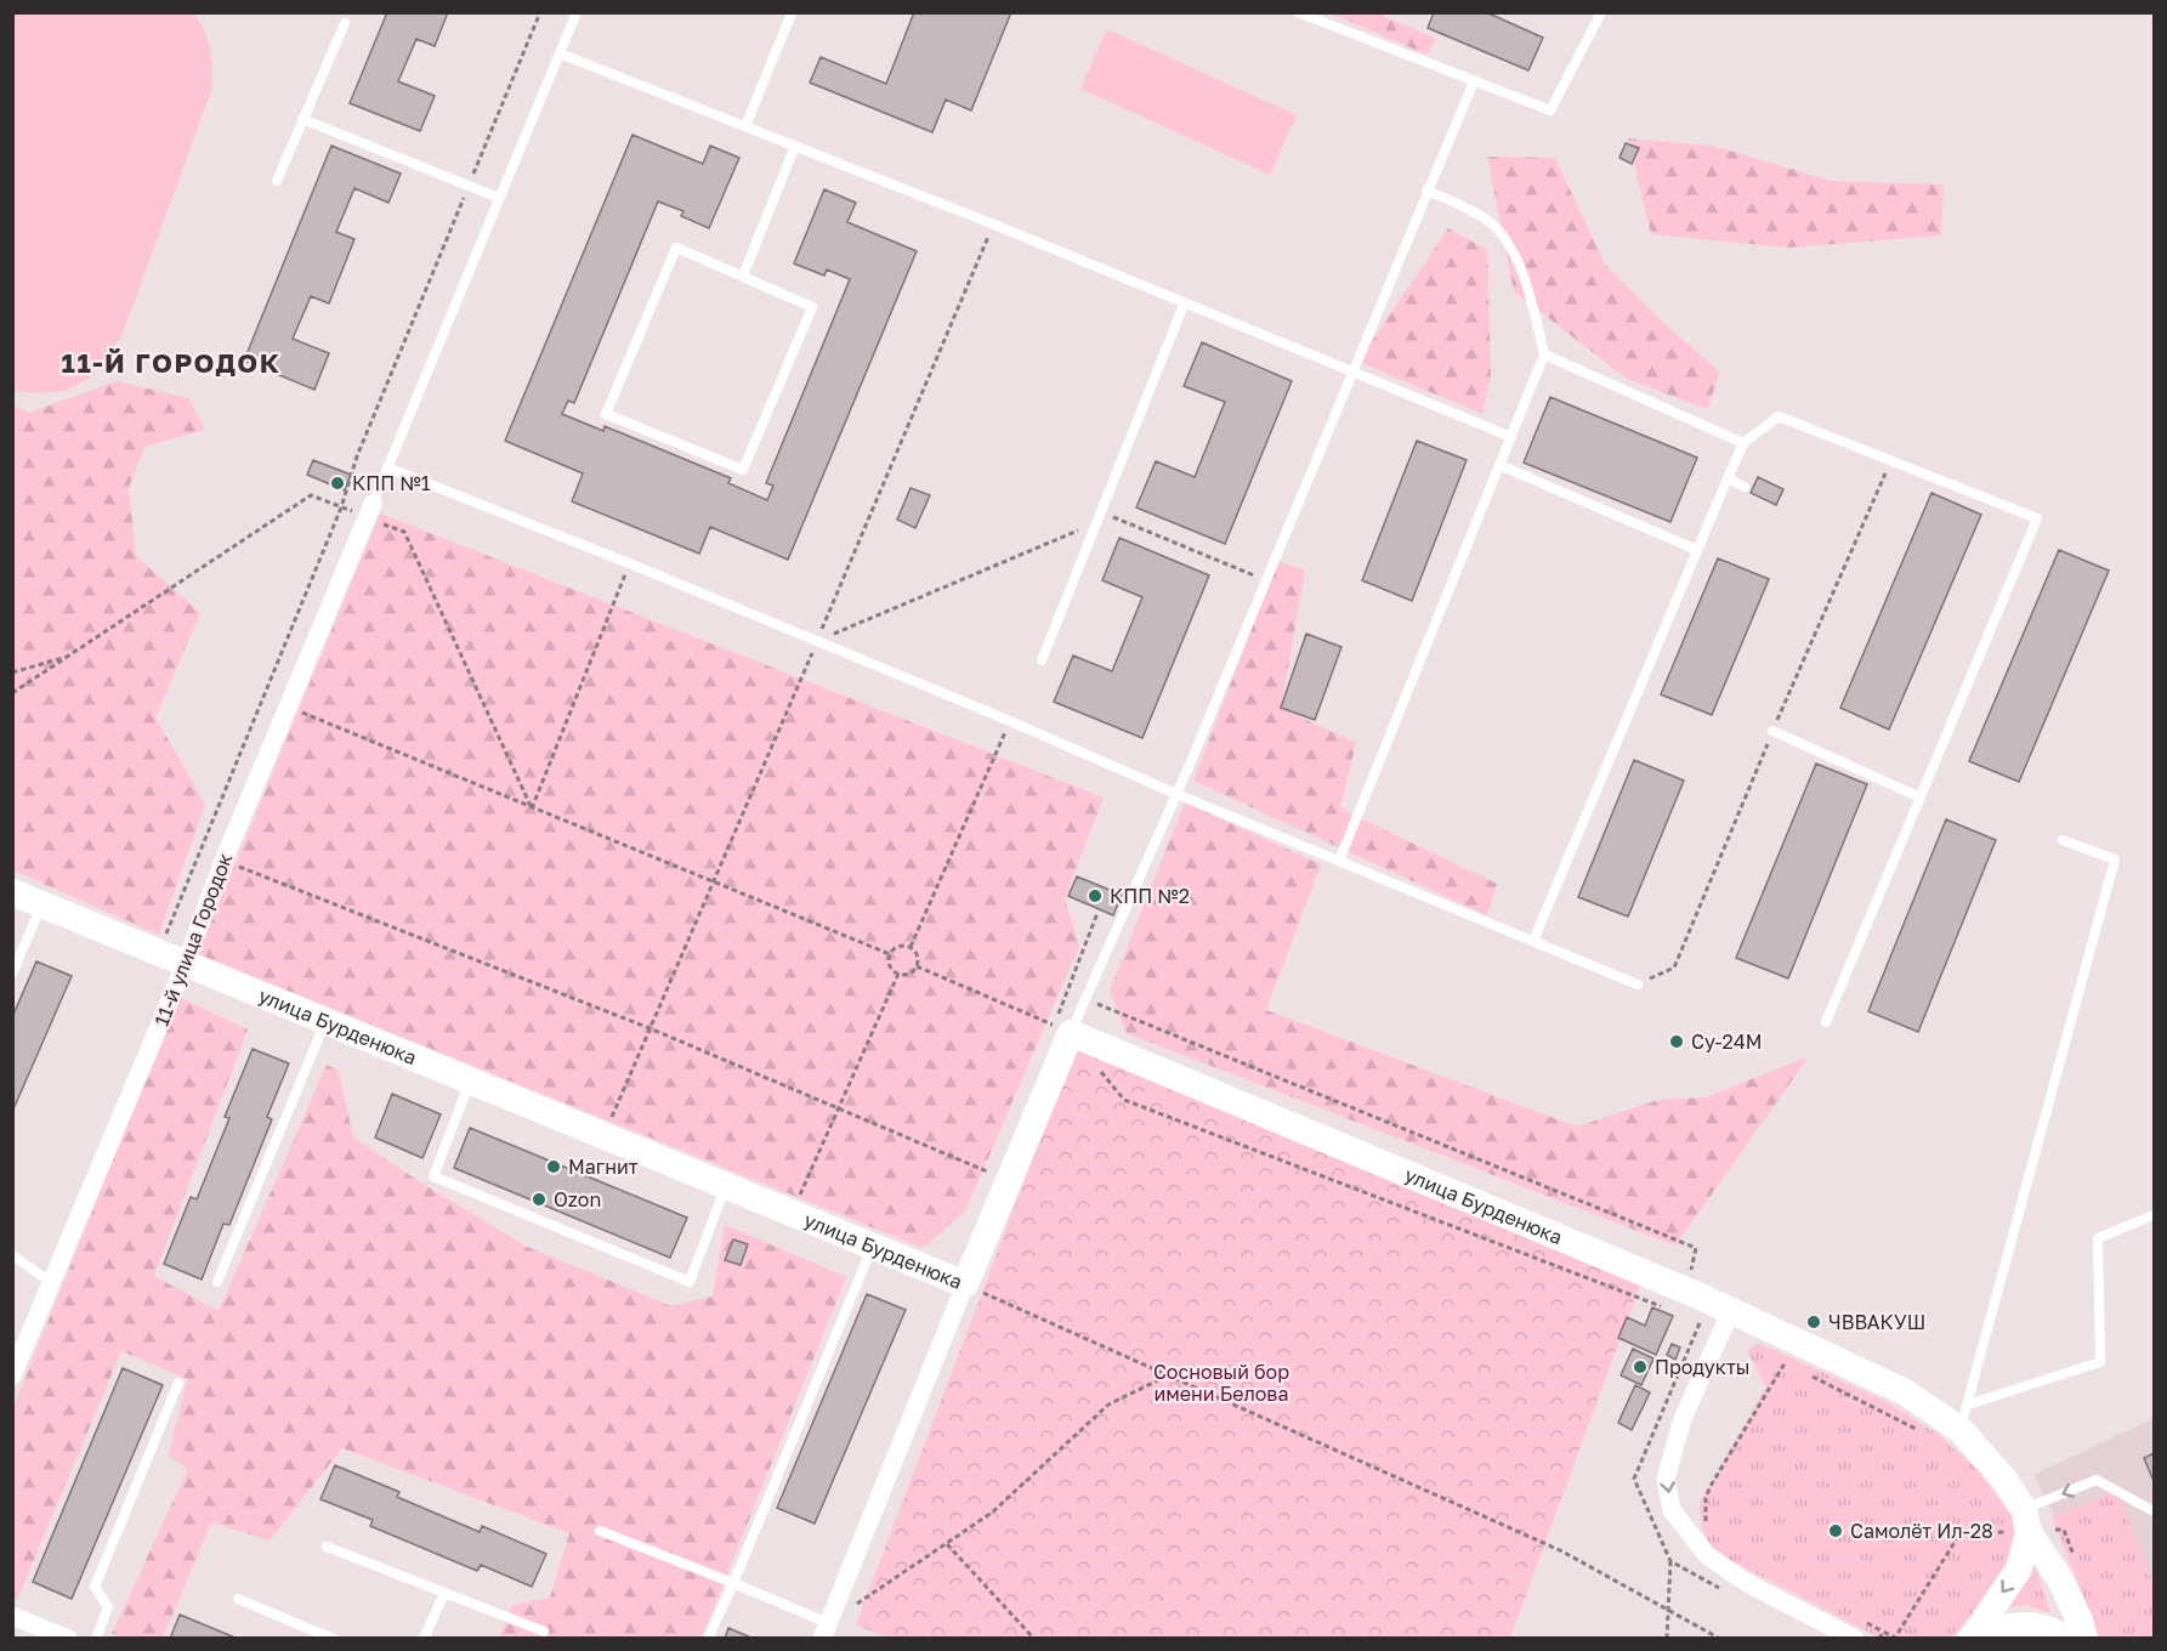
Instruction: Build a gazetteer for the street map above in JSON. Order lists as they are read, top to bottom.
{
  "streets": {
    "street": ["11-й улица Городок", "улица Бурденюка"]
  },
  "crossings": [
    ["11-й улица Городок", "улица Бурденюка"]
  ],
  "districts": ["11-Й ГОРОДОК"],
  "parks": ["Сосновый бор имени Белова"],
  "places": [
    "КПП №1",
    "КПП №2",
    "Су-24М",
    "Магнит",
    "Ozon",
    "ЧВВАКУШ",
    "Продукты",
    "Самолёт Ил-28"
  ]
}
